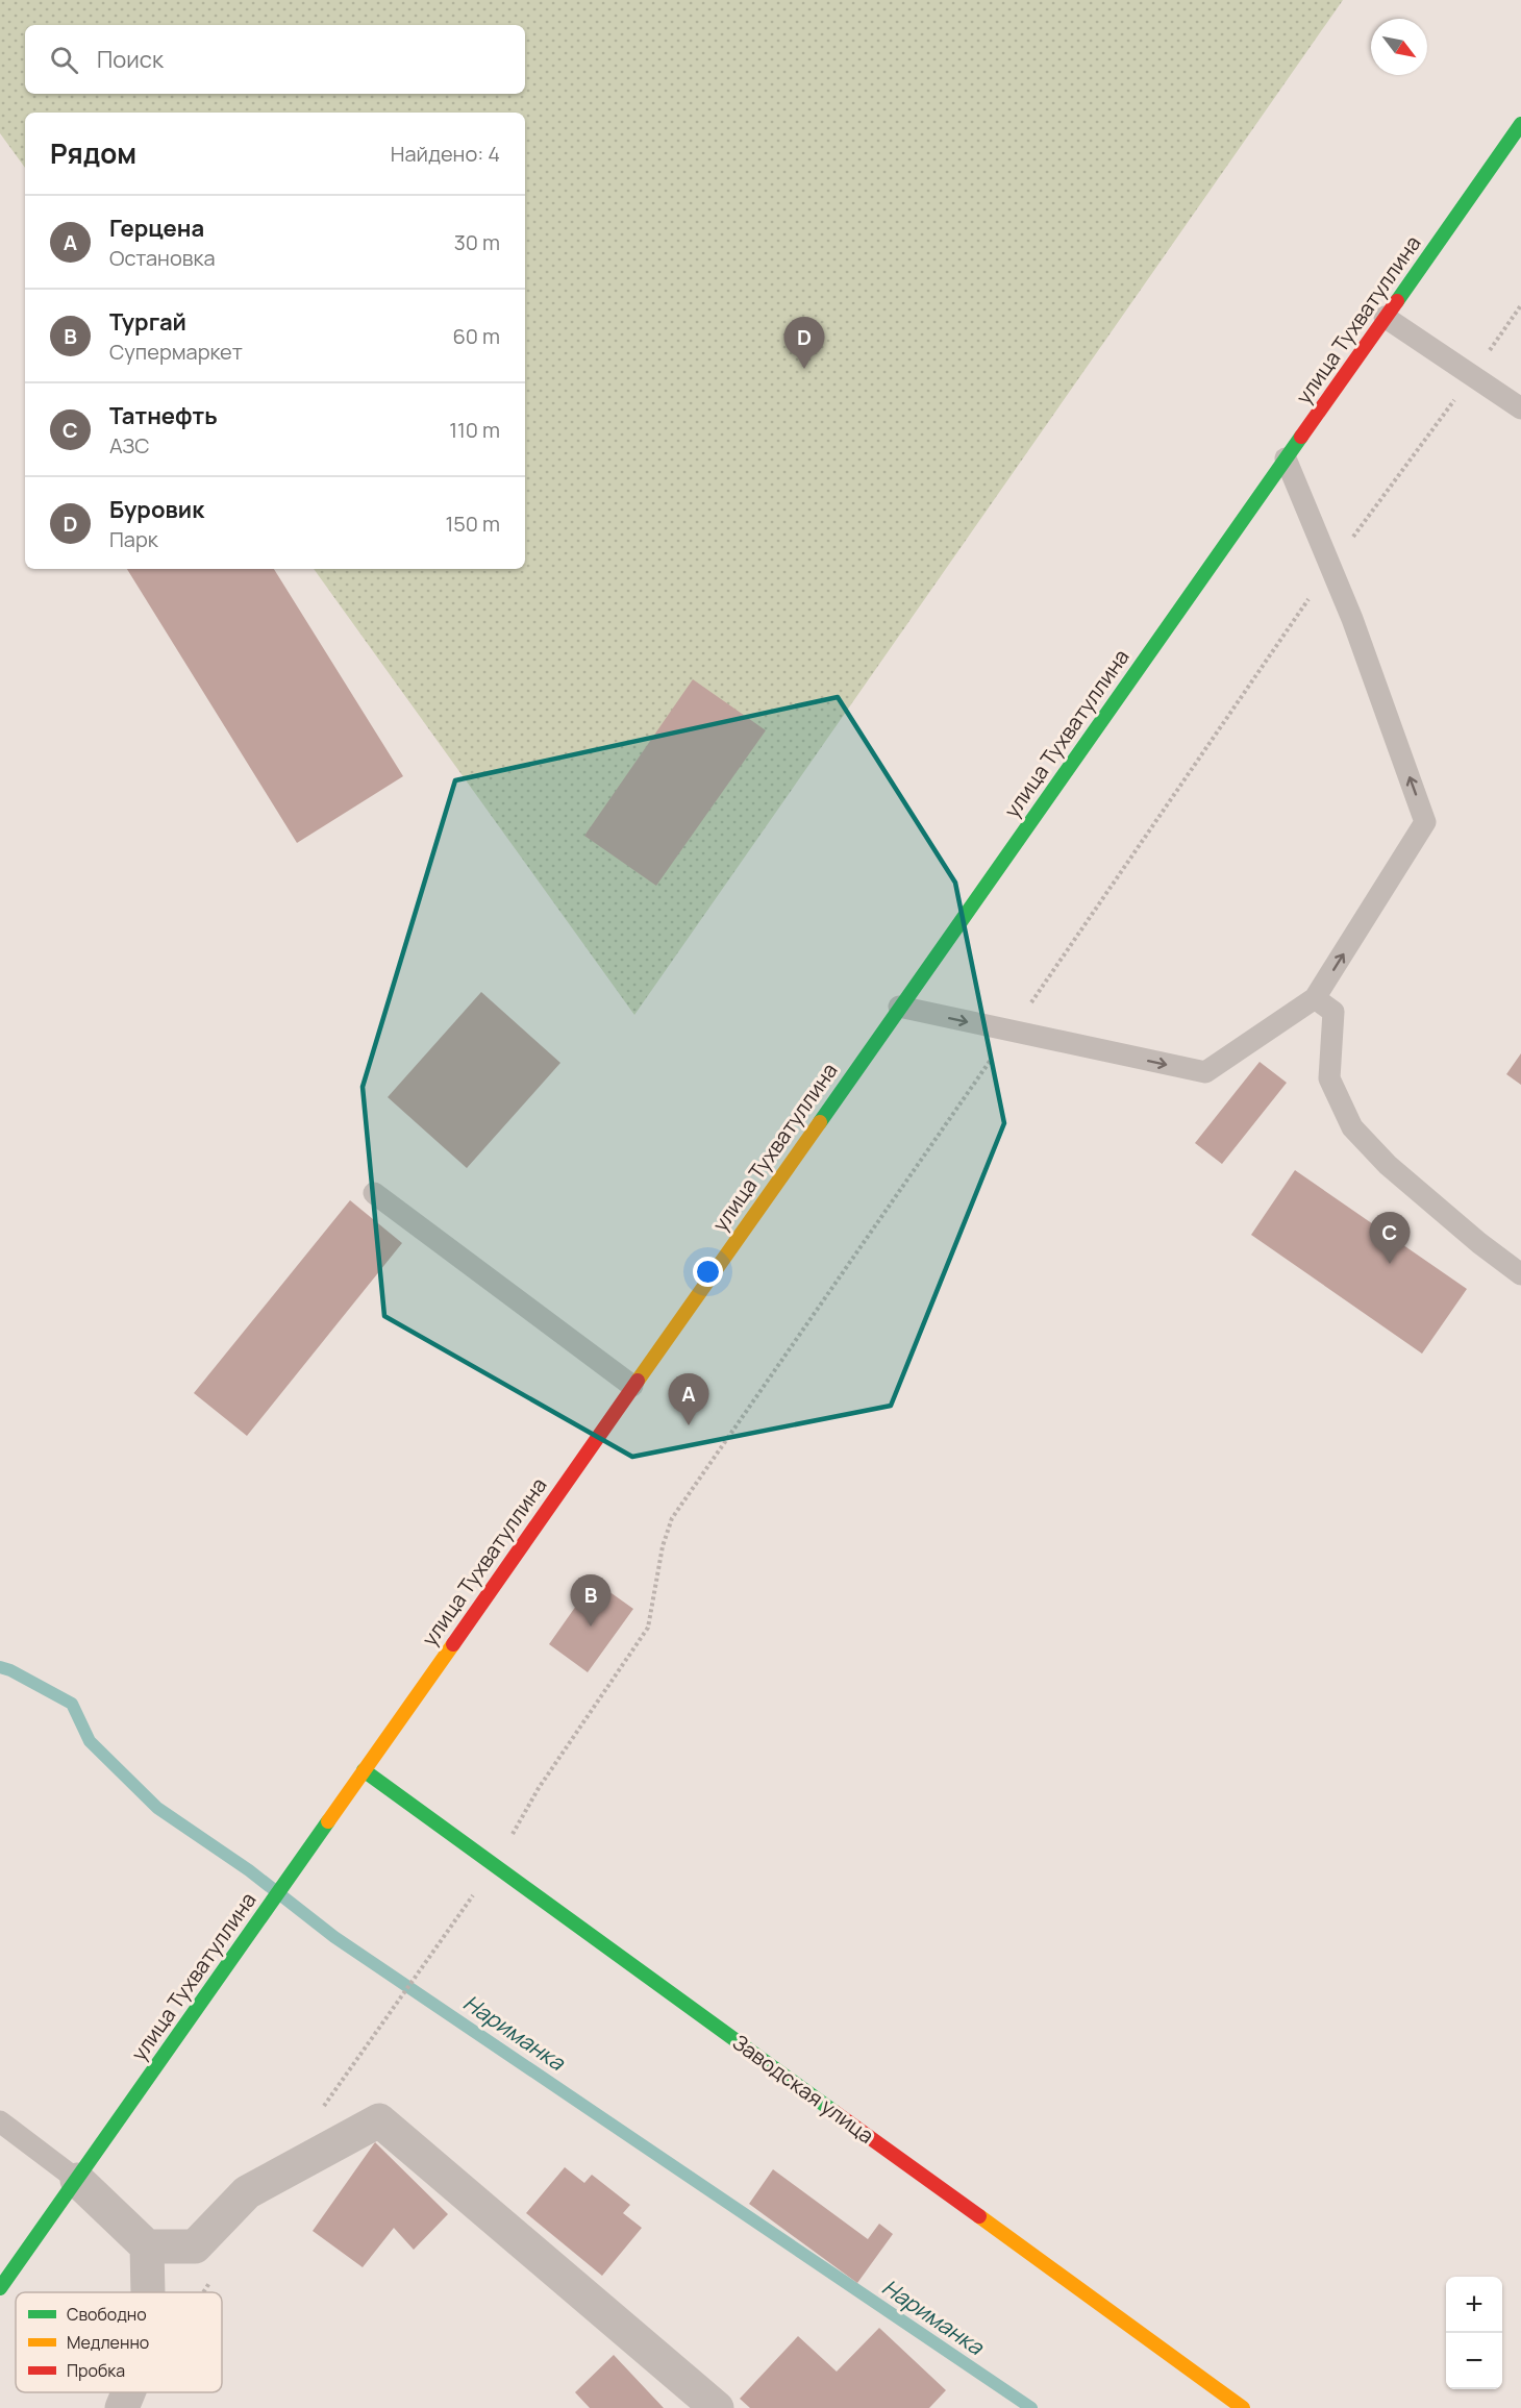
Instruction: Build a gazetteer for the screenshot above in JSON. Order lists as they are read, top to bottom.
{
  "streets": {
    "main road": ["улица Тухватуллина", "Заводская улица"]
  },
  "crossings": [
    ["улица Тухватуллина", "Заводская улица"]
  ],
  "water": ["Нариманка"],
  "legend": ["Свободно", "Медленно", "Пробка"],
  "north": "bottom right",
  "page": {
    "search": "Поиск",
    "heading": ["Рядом", "Найдено: 4"],
    "list": [
      {
        "mark": "A",
        "name": "Герцена",
        "note": "Остановка",
        "value": "30 m"
      },
      {
        "mark": "B",
        "name": "Тургай",
        "note": "Супермаркет",
        "value": "60 m"
      },
      {
        "mark": "C",
        "name": "Татнефть",
        "note": "АЗС",
        "value": "110 m"
      },
      {
        "mark": "D",
        "name": "Буровик",
        "note": "Парк",
        "value": "150 m"
      }
    ],
    "pins": [
      "D",
      "C",
      "A",
      "B"
    ],
    "map_buttons": ["+", "−"]
  }
}
